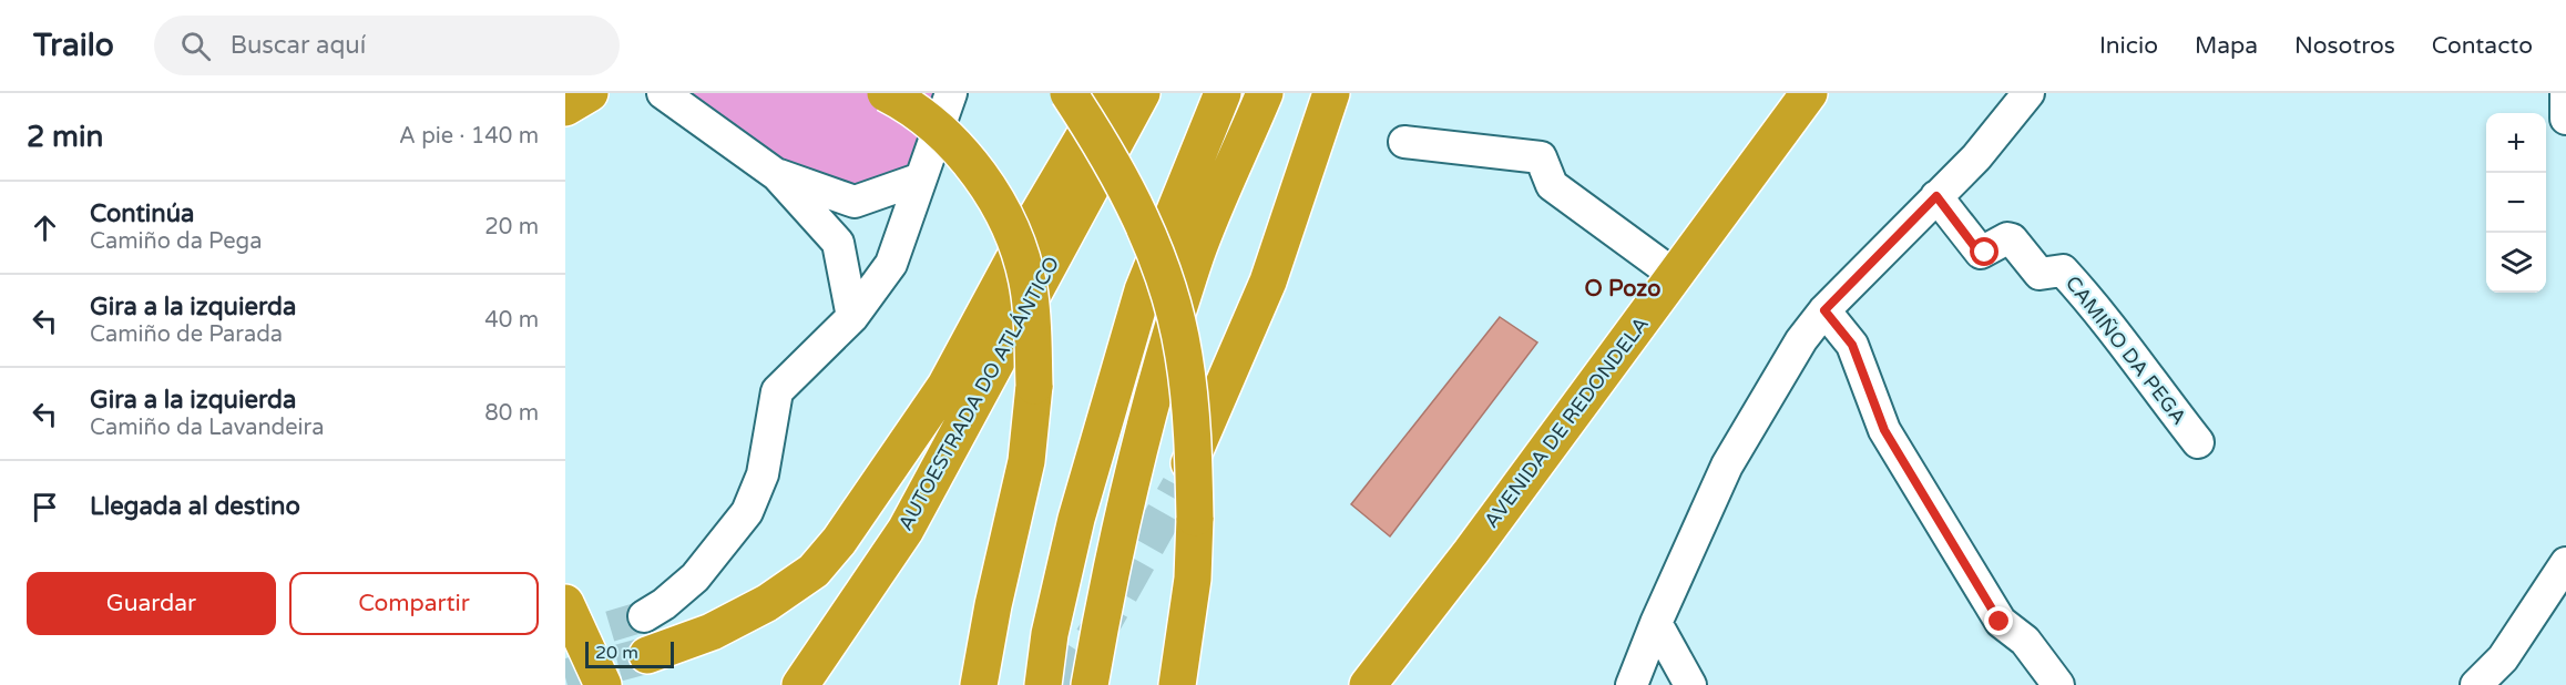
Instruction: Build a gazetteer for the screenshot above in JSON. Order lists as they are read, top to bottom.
{
  "streets": {
    "highway": ["AUTOESTRADA DO ATLÁNTICO", "AVENIDA DE REDONDELA"],
    "street": ["CAMIÑO DA PEGA"]
  },
  "districts": ["O Pozo"],
  "scale_bar": "20 m",
  "page": {
    "header": "Trailo",
    "search": "Buscar aquí",
    "nav": [
      "Inicio",
      "Mapa",
      "Nosotros",
      "Contacto"
    ],
    "heading": ["2 min", "A pie · 140 m"],
    "map_buttons": ["+", "−"],
    "list": [
      ["Continúa", "Camiño da Pega", "20 m"],
      ["Gira a la izquierda", "Camiño de Parada", "40 m"],
      ["Gira a la izquierda", "Camiño da Lavandeira", "80 m"],
      "Llegada al destino"
    ],
    "buttons": ["Guardar", "Compartir"],
    "scale": "20 m"
  }
}
